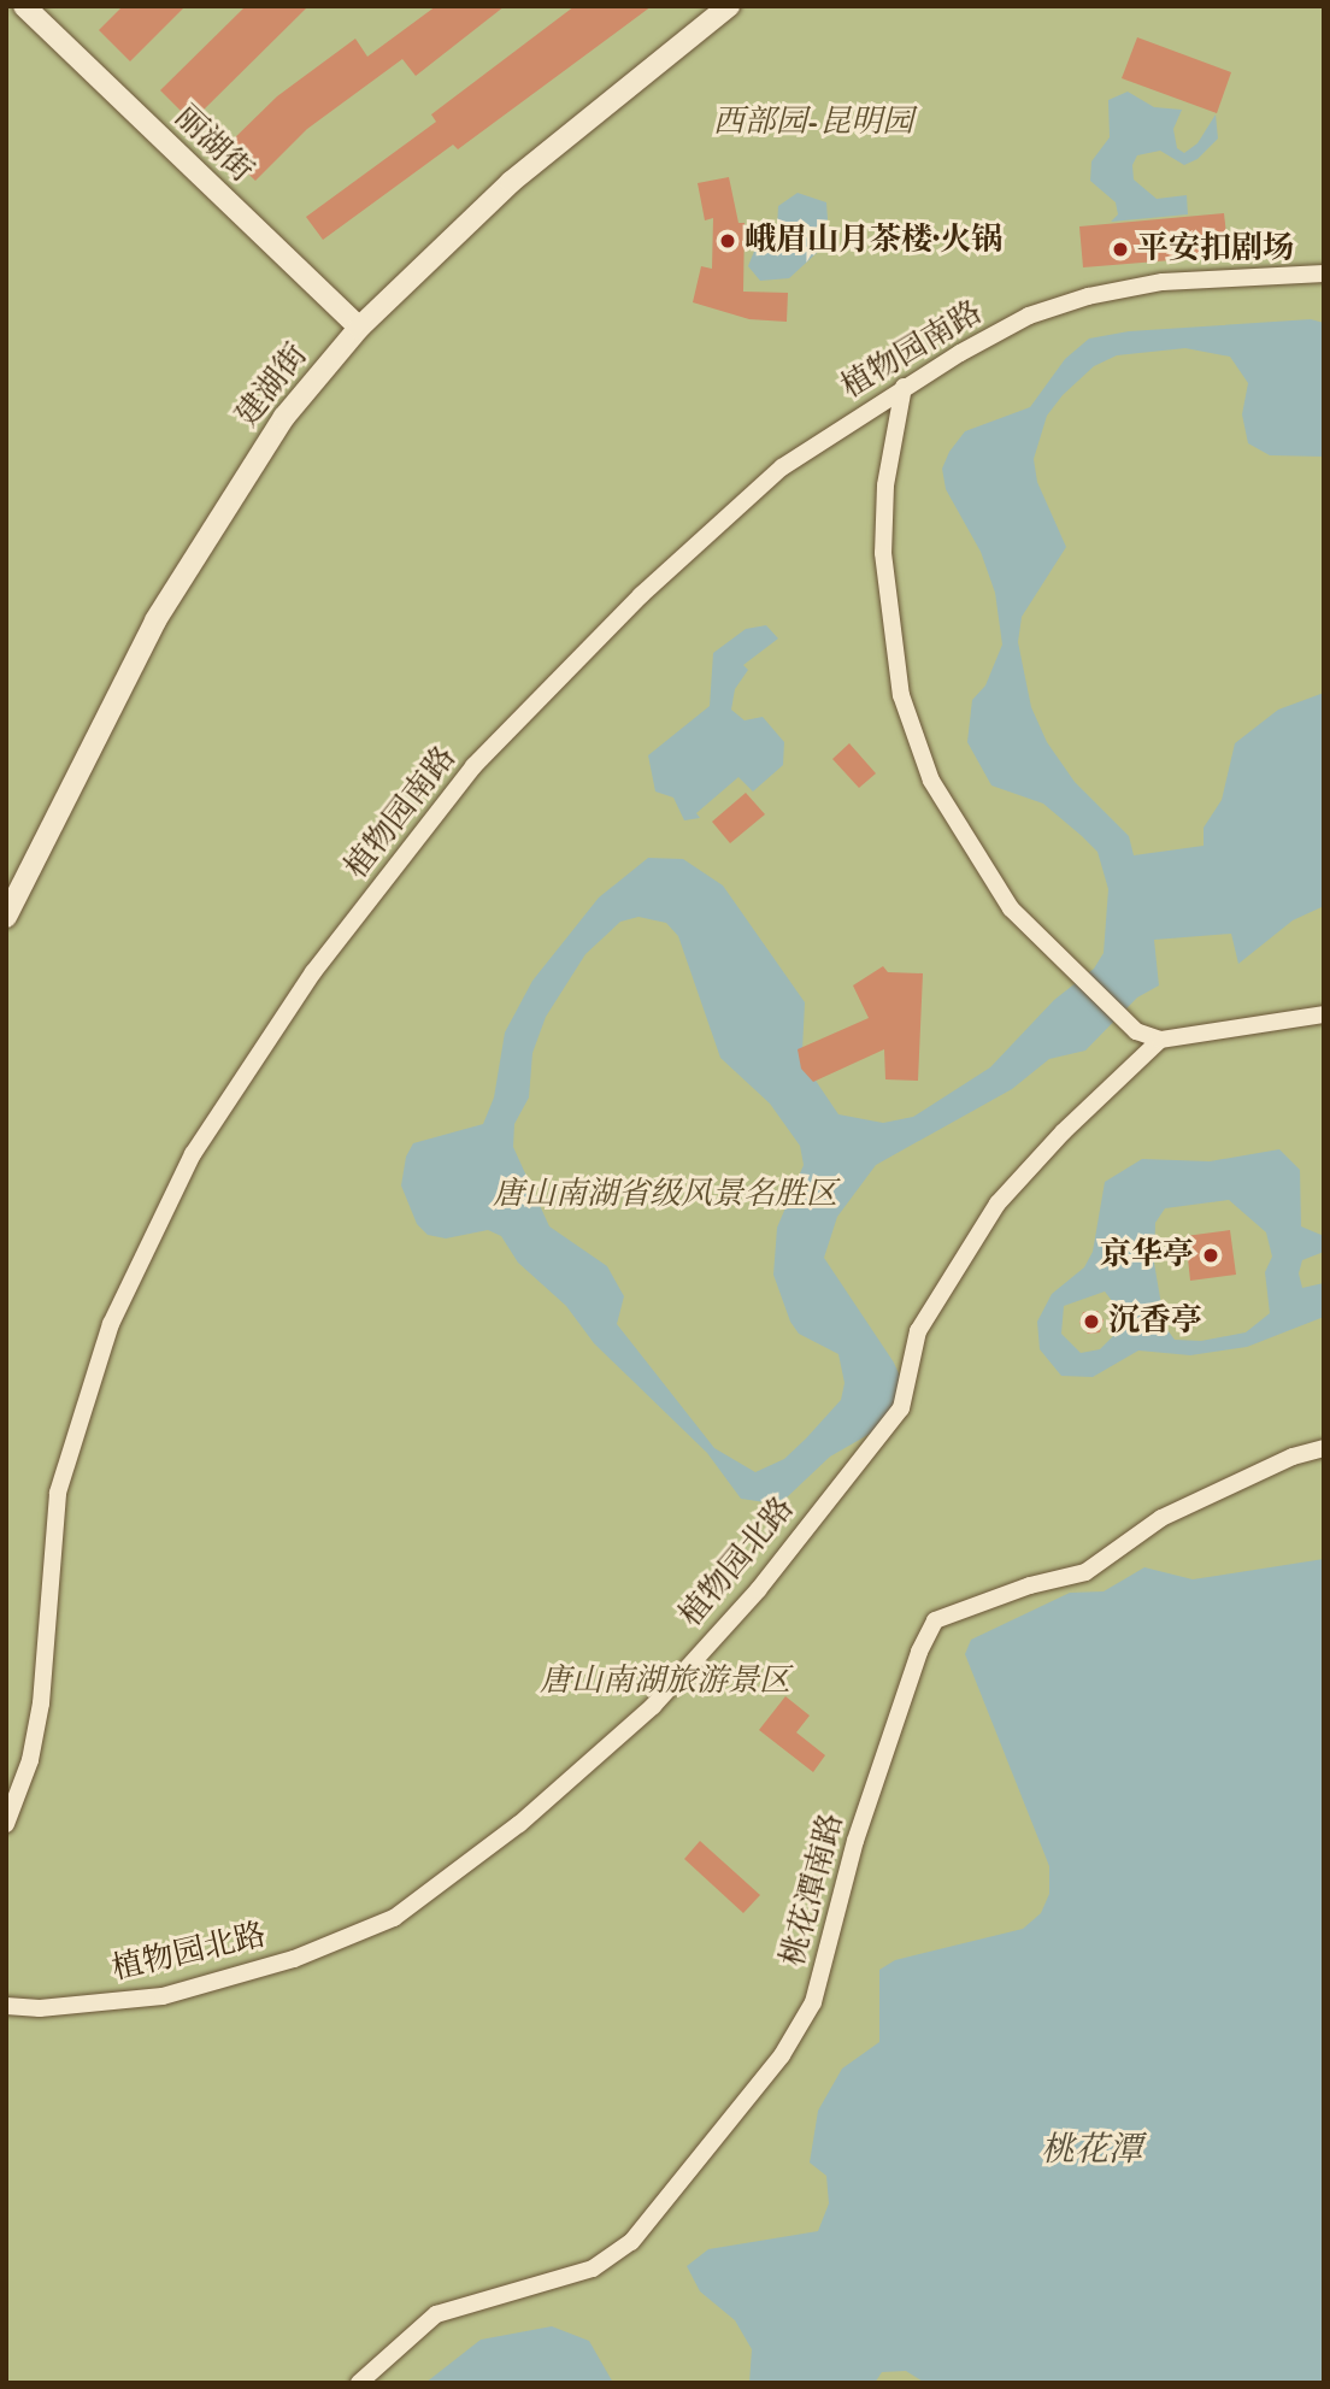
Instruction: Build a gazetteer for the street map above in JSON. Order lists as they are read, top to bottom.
{
  "streets": {
    "street": [
      "丽湖街",
      "植物园南路",
      "建湖街",
      "植物园北路",
      "桃花潭南路"
    ]
  },
  "crossings": [
    ["丽湖街", "建湖街"]
  ],
  "water": ["桃花潭"],
  "parks": ["西部园-昆明园", "唐山南湖省级风景名胜区", "唐山南湖旅游景区"],
  "places": [
    "峨眉山月茶楼·火锅",
    "平安扣剧场",
    "京华亭",
    "沉香亭"
  ]
}
